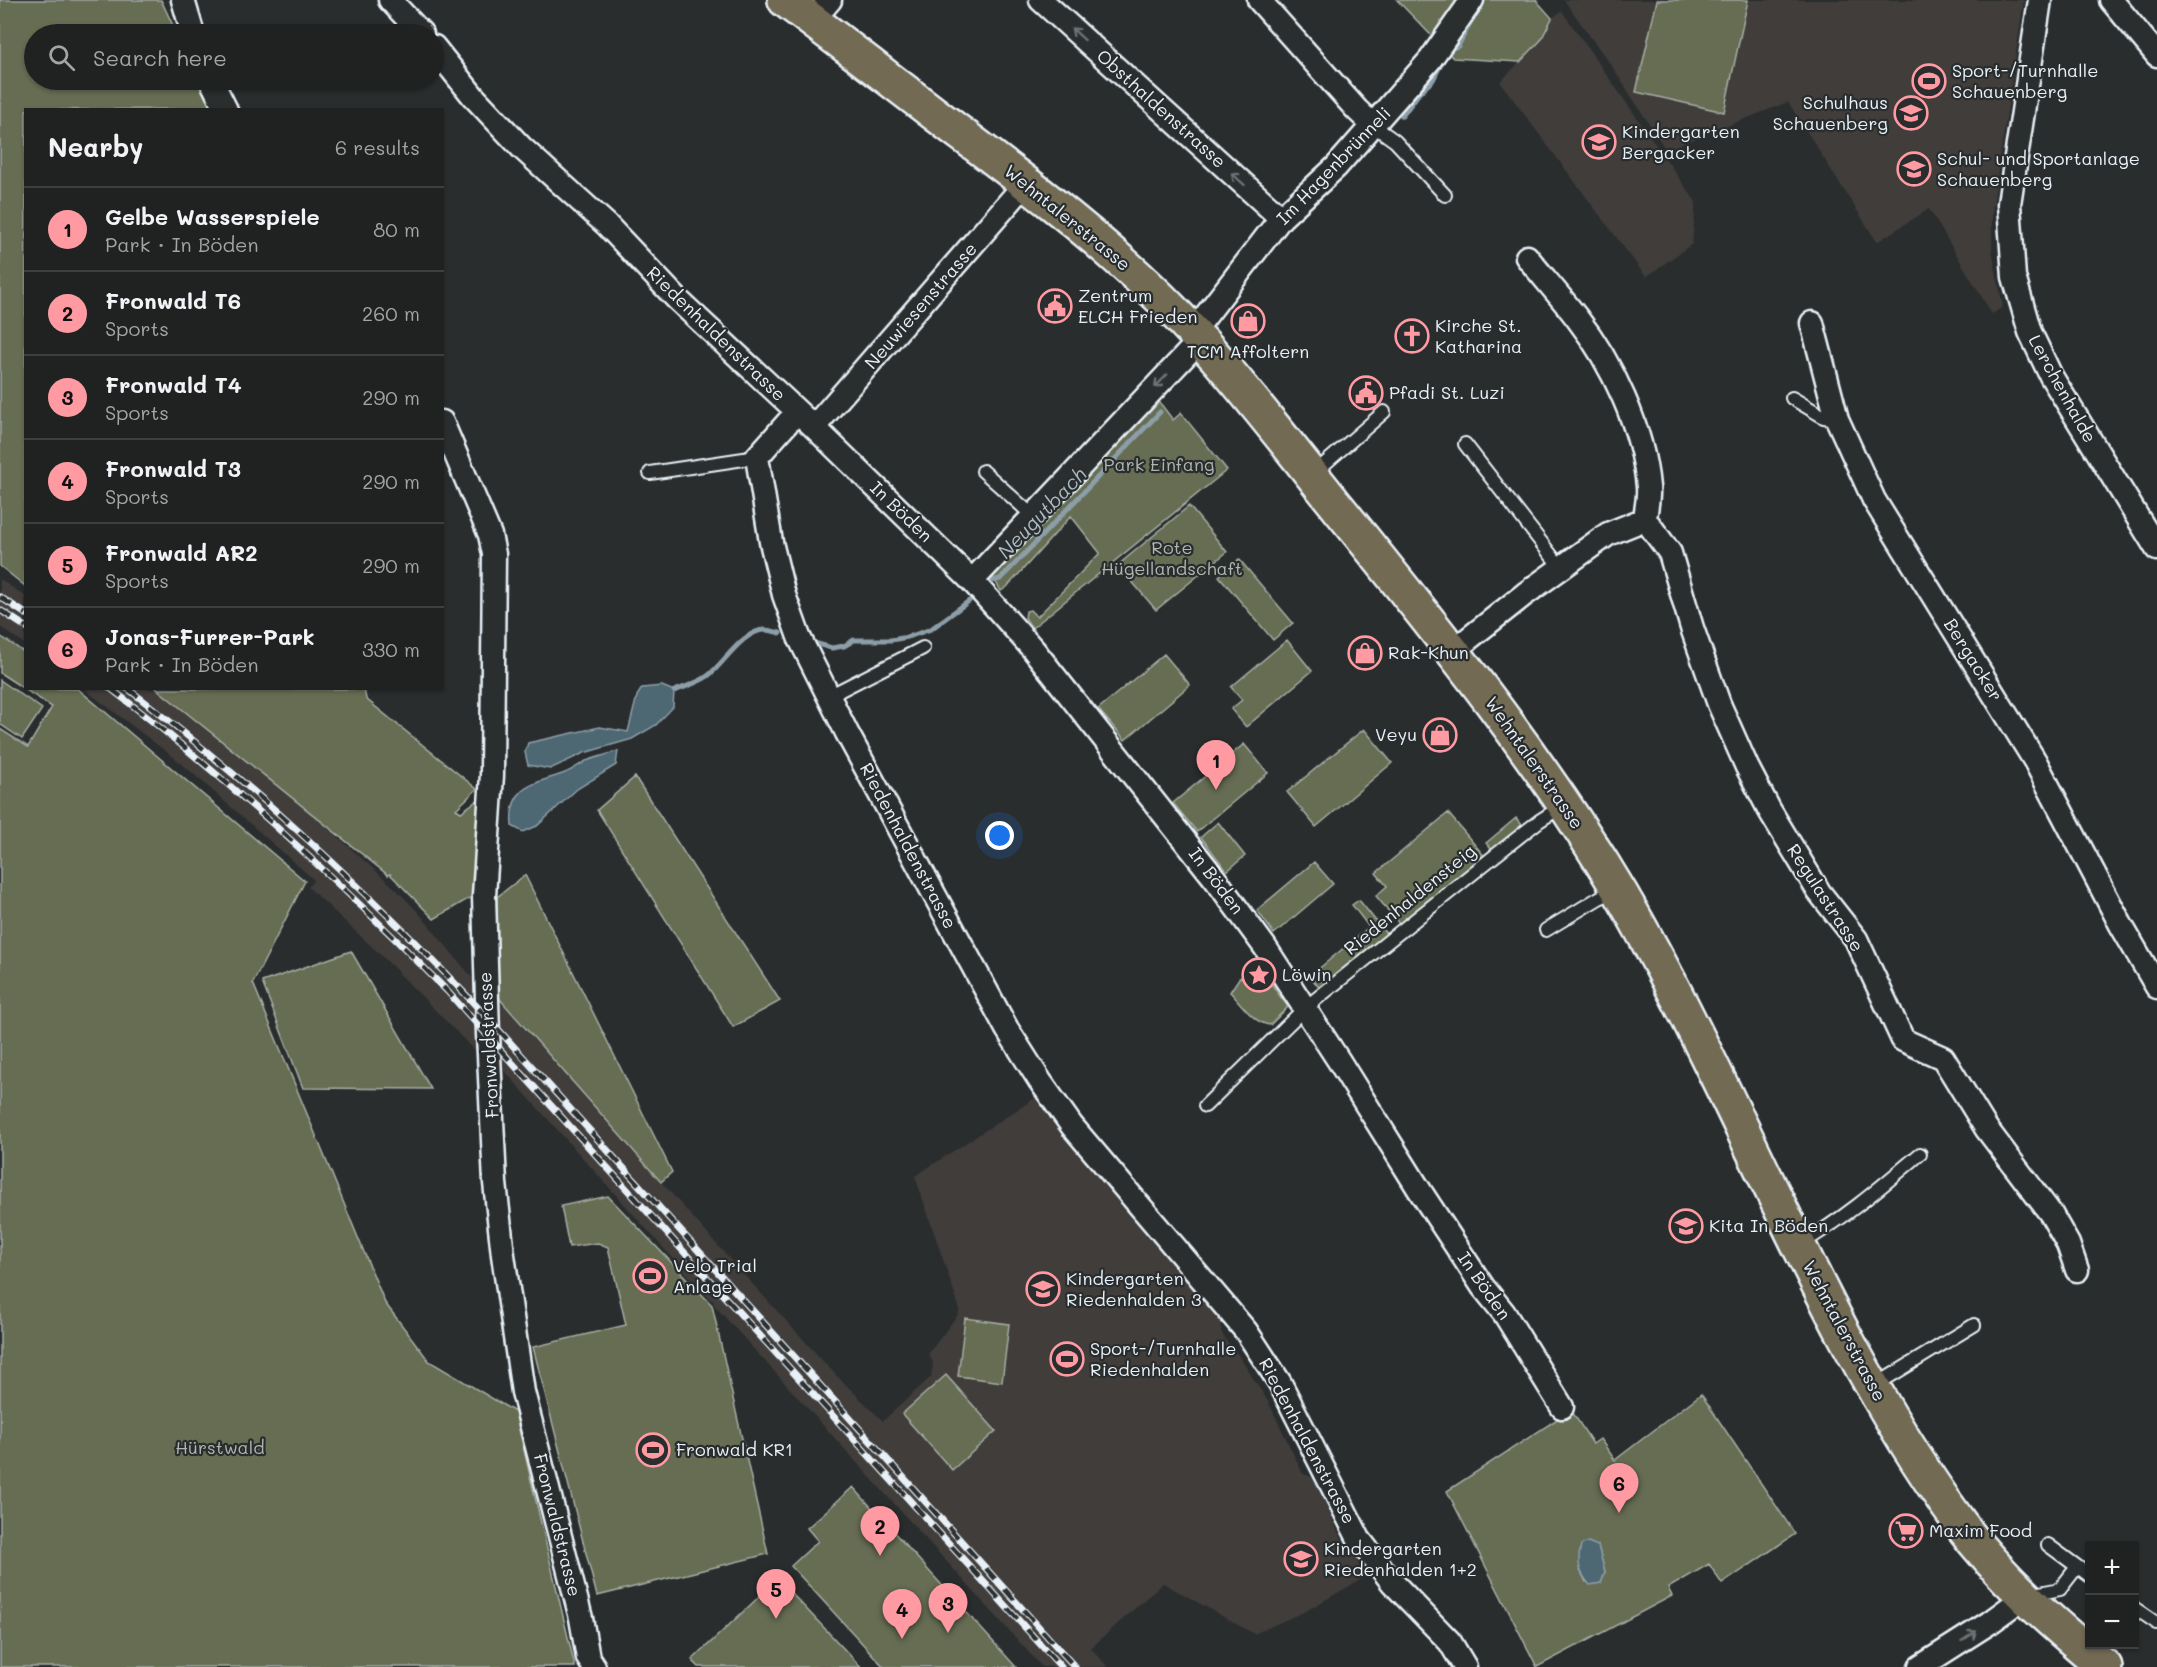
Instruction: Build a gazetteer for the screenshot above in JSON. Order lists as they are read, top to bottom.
{
  "streets": {
    "main road": ["Wehntalerstrasse"],
    "street": [
      "Obsthaldenstrasse",
      "Im Hagenbrünneli",
      "Neuwiesenstrasse",
      "Riedenhaldenstrasse",
      "Lerchenhalde",
      "In Böden",
      "Bergacker",
      "Regulastrasse",
      "Fronwaldstrasse"
    ],
    "lane": ["Riedenhaldensteig"]
  },
  "crossings": [
    ["Obsthaldenstrasse", "Im Hagenbrünneli"],
    ["Im Hagenbrünneli", "Wehntalerstrasse"],
    ["Im Hagenbrünneli", "In Böden"],
    ["Wehntalerstrasse", "Neuwiesenstrasse"],
    ["Wehntalerstrasse", "Riedenhaldensteig"],
    ["Neuwiesenstrasse", "In Böden"],
    ["Riedenhaldenstrasse", "In Böden"],
    ["In Böden", "Riedenhaldensteig"]
  ],
  "water": ["Neugutbach"],
  "parks": ["Park Einfang", "Rote Hügellandschaft", "Hürstwald"],
  "places": {
    "sports": [
      "Sport-/Turnhalle Schauenberg",
      "Velo Trial Anlage",
      "Sport-/Turnhalle Riedenhalden",
      "Fronwald KR1"
    ],
    "school or university": [
      "Schulhaus Schauenberg",
      "Kindergarten Bergacker",
      "Schul- und Sportanlage Schauenberg",
      "Kita In Böden",
      "Kindergarten Riedenhalden 3",
      "Kindergarten Riedenhalden 1+2"
    ],
    "public building": ["Zentrum ELCH Frieden", "Pfadi St. Luzi"],
    "shop": ["TCM Affoltern", "Rak-Khun", "Veyu"],
    "church": ["Kirche St. Katharina"],
    "place": ["Löwin"],
    "supermarket": ["Maxim Food"]
  },
  "page": {
    "search": "Search here",
    "heading": ["Nearby", "6 results"],
    "list": [
      {
        "mark": "1",
        "name": "Gelbe Wasserspiele",
        "note": "Park · In Böden",
        "value": "80 m"
      },
      {
        "mark": "2",
        "name": "Fronwald T6",
        "note": "Sports",
        "value": "260 m"
      },
      {
        "mark": "3",
        "name": "Fronwald T4",
        "note": "Sports",
        "value": "290 m"
      },
      {
        "mark": "4",
        "name": "Fronwald T3",
        "note": "Sports",
        "value": "290 m"
      },
      {
        "mark": "5",
        "name": "Fronwald AR2",
        "note": "Sports",
        "value": "290 m"
      },
      {
        "mark": "6",
        "name": "Jonas-Furrer-Park",
        "note": "Park · In Böden",
        "value": "330 m"
      }
    ],
    "pins": [
      "1",
      "6",
      "2",
      "5",
      "3",
      "4"
    ],
    "map_buttons": ["+", "−"]
  }
}
